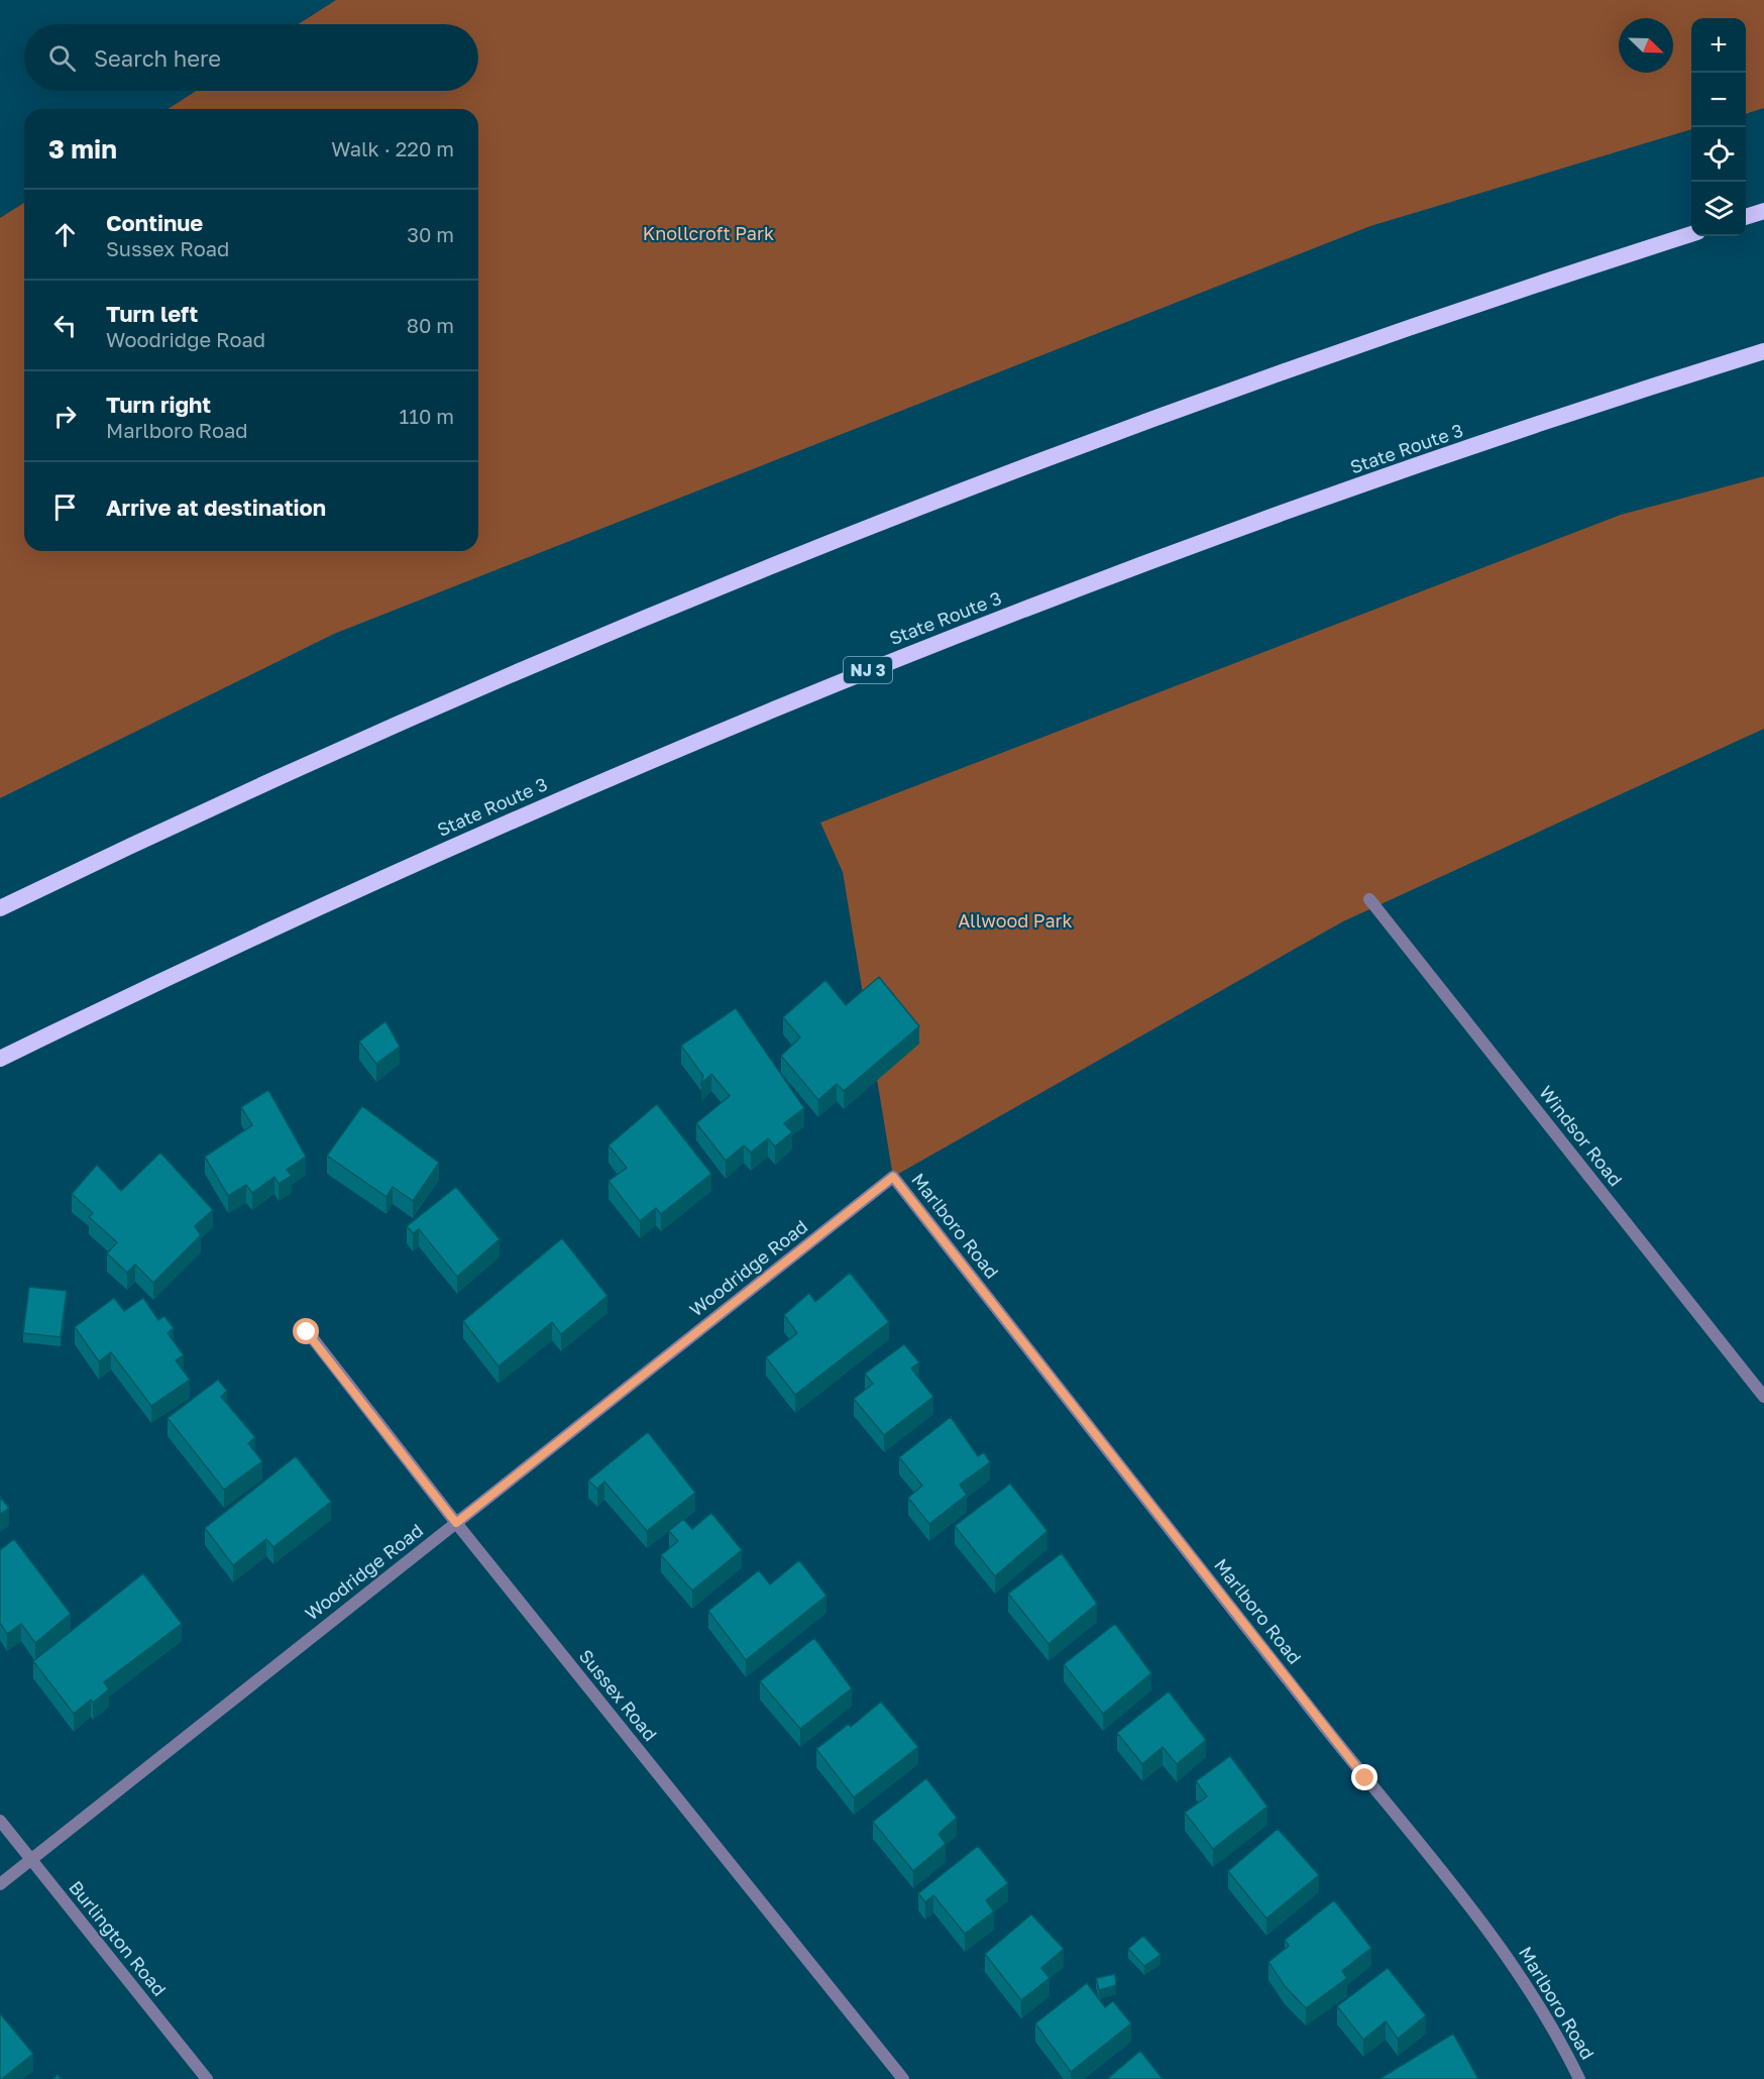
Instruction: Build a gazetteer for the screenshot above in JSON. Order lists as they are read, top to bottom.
{
  "streets": {
    "highway": ["State Route 3", "NJ 3"],
    "street": [
      "Windsor Road",
      "Marlboro Road",
      "Woodridge Road",
      "Sussex Road",
      "Burlington Road"
    ]
  },
  "crossings": [
    ["Marlboro Road", "Woodridge Road"],
    ["Woodridge Road", "Sussex Road"],
    ["Woodridge Road", "Burlington Road"]
  ],
  "parks": ["Knollcroft Park", "Allwood Park"],
  "north": "bottom right",
  "page": {
    "map_buttons": ["+", "−"],
    "search": "Search here",
    "heading": ["3 min", "Walk · 220 m"],
    "list": [
      ["Continue", "Sussex Road", "30 m"],
      ["Turn left", "Woodridge Road", "80 m"],
      ["Turn right", "Marlboro Road", "110 m"],
      "Arrive at destination"
    ]
  }
}
